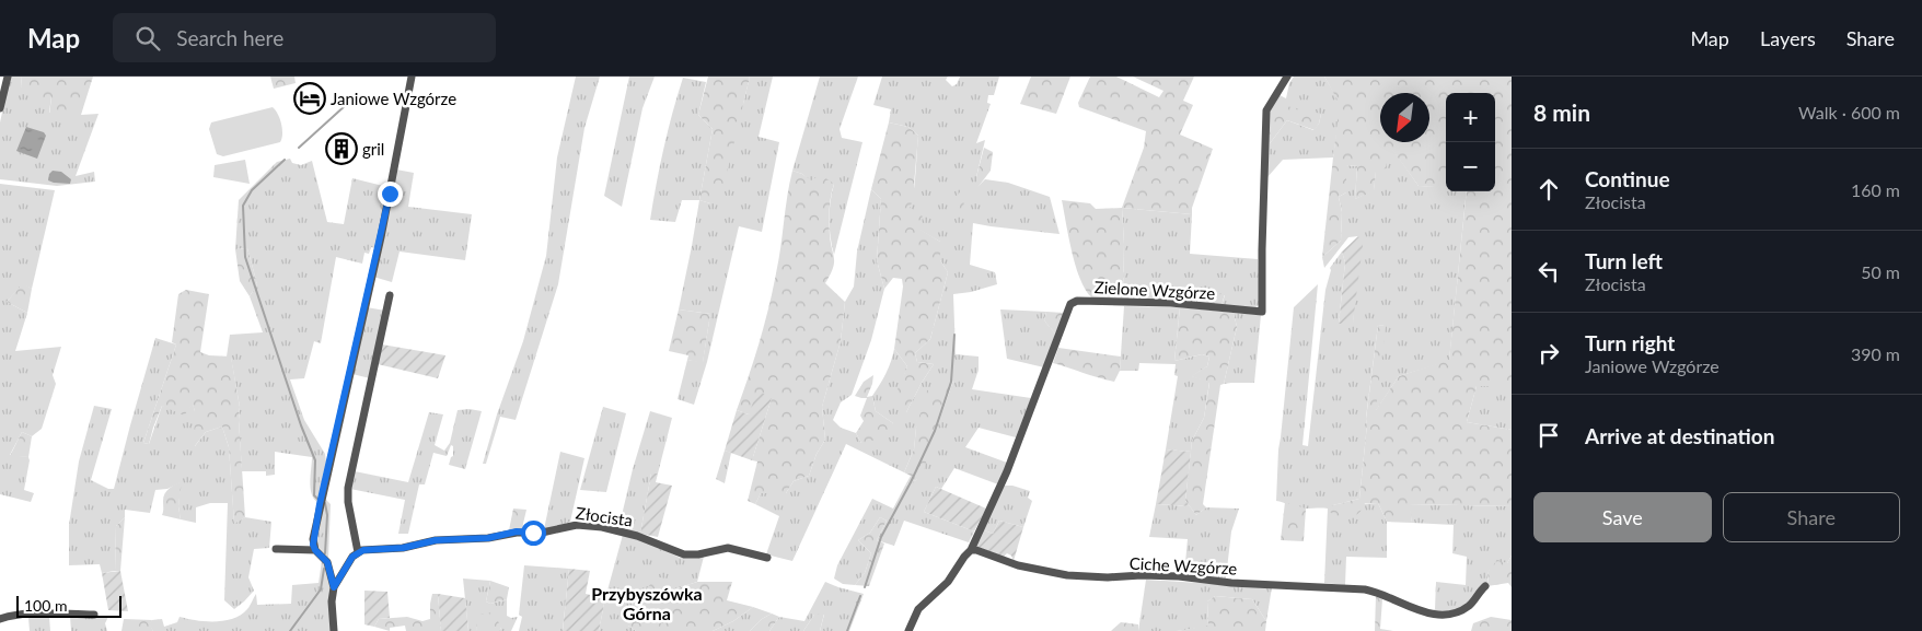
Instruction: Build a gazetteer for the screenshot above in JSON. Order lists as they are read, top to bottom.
{
  "streets": {
    "street": ["Zielone Wzgórze", "Złocista", "Ciche Wzgórze"]
  },
  "crossings": [
    ["Zielone Wzgórze", "Ciche Wzgórze"]
  ],
  "districts": ["Przybyszówka Górna"],
  "places": {
    "hotel": ["Janiowe Wzgórze"],
    "building": ["gril"]
  },
  "scale_bar": "100 m",
  "north": "bottom left",
  "page": {
    "header": "Map",
    "search": "Search here",
    "nav": ["Map", "Layers", "Share"],
    "heading": ["8 min", "Walk · 600 m"],
    "map_buttons": ["+", "−"],
    "list": [
      ["Continue", "Złocista", "160 m"],
      ["Turn left", "Złocista", "50 m"],
      ["Turn right", "Janiowe Wzgórze", "390 m"],
      "Arrive at destination"
    ],
    "buttons": ["Save", "Share"],
    "scale": "100 m"
  }
}
